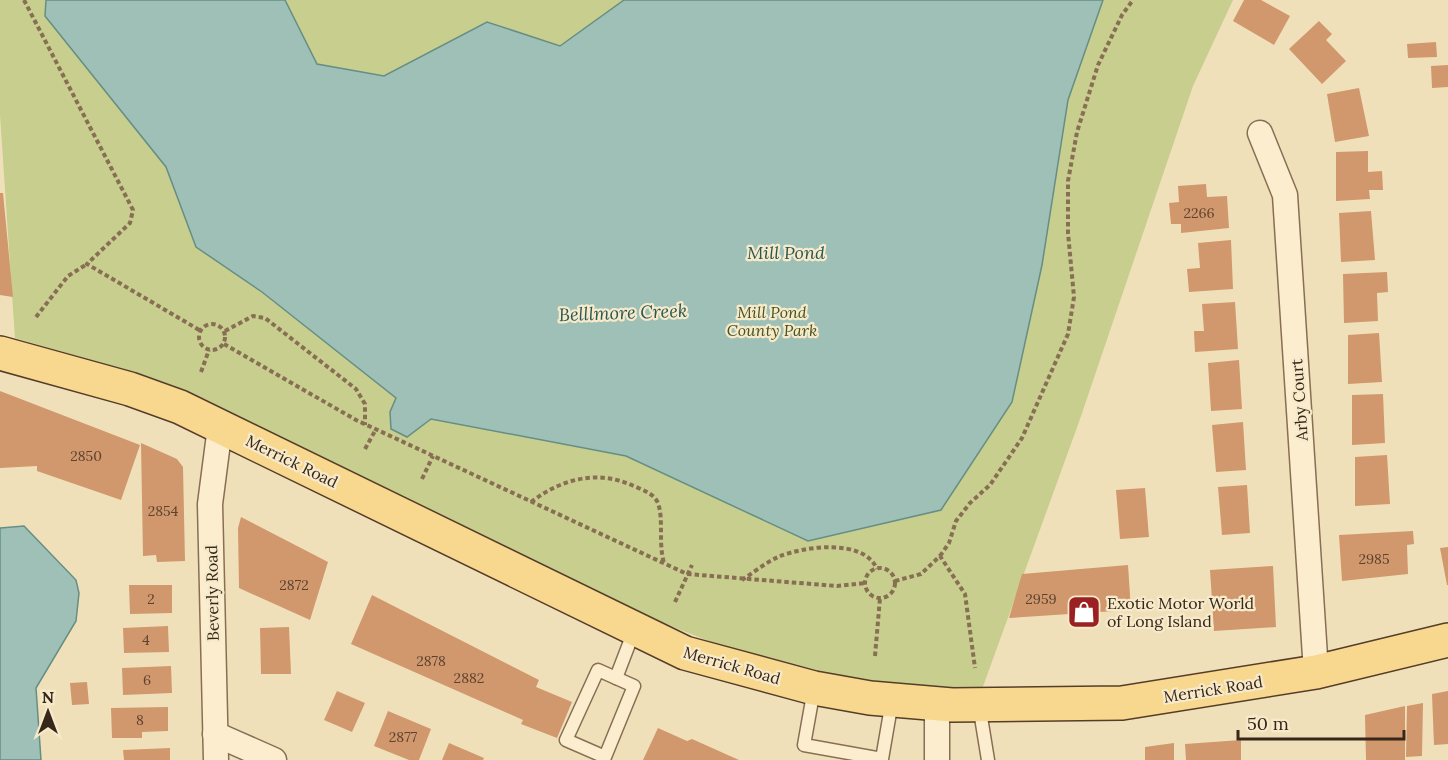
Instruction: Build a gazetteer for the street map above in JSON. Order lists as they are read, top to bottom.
{
  "streets": {
    "main road": ["Merrick Road"],
    "street": ["Arby Court", "Beverly Road"]
  },
  "crossings": [
    ["Arby Court", "Merrick Road"],
    ["Merrick Road", "Beverly Road"]
  ],
  "water": ["Mill Pond", "Belllmore Creek"],
  "parks": ["Mill Pond County Park"],
  "places": {
    "shop": ["Exotic Motor World of Long Island"]
  },
  "house_numbers": [
    "2266",
    "2850",
    "2854",
    "2985",
    "2872",
    "2",
    "2959",
    "4",
    "2878",
    "2882",
    "6",
    "8",
    "2877"
  ],
  "scale_bar": "50 m",
  "north": "top"
}
